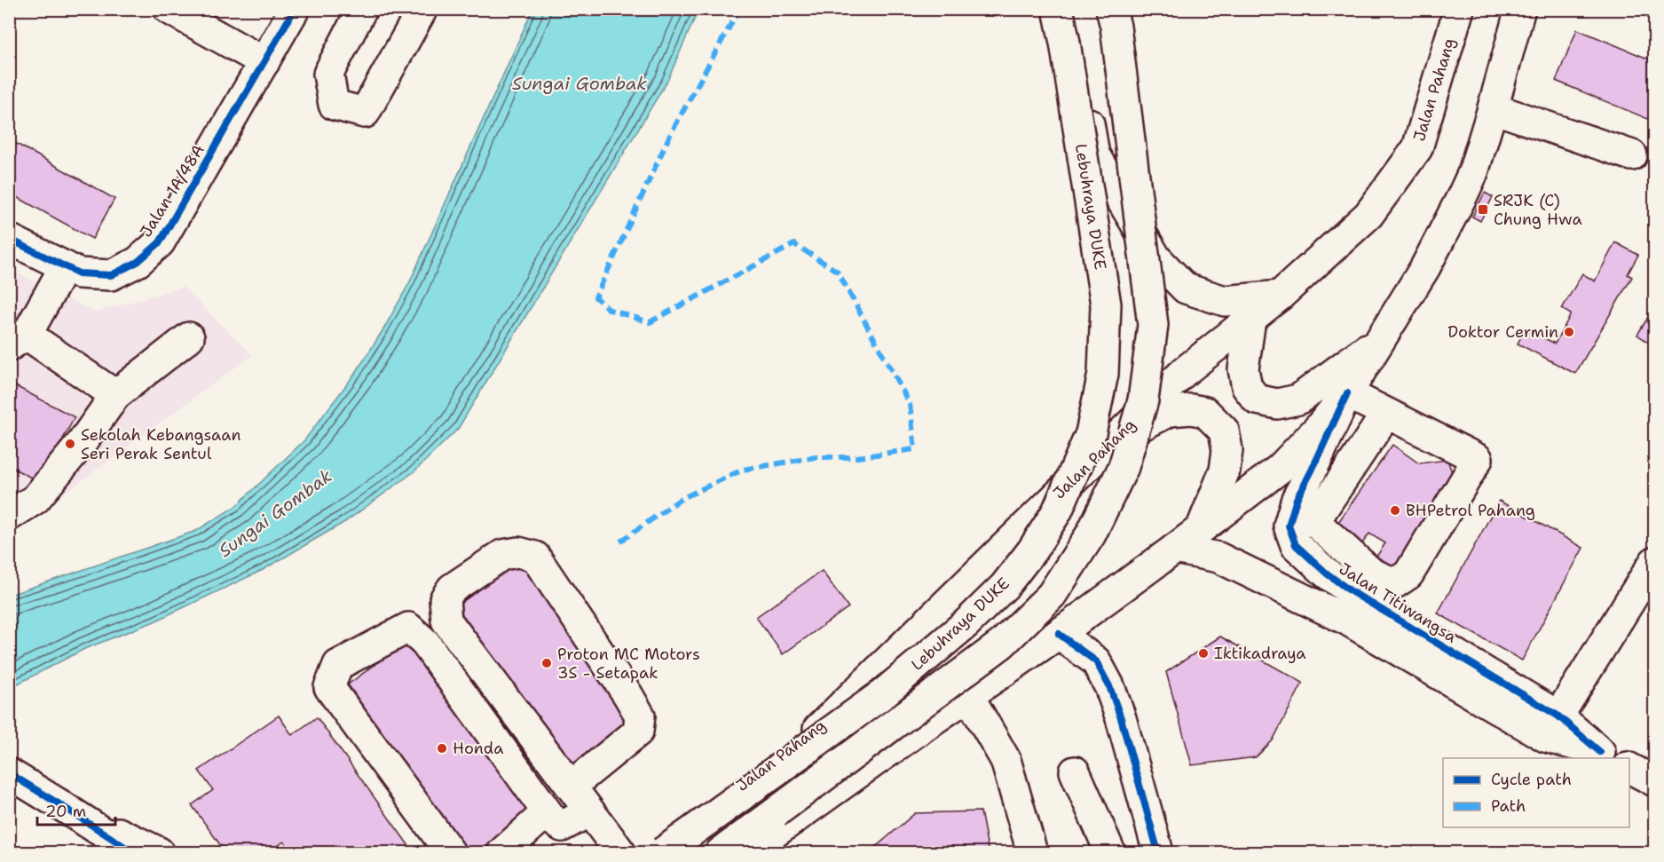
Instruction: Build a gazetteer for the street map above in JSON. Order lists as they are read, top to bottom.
{
  "streets": {
    "main road": [
      "Jalan Pahang",
      "Jalan 1A/48A",
      "Lebuhraya DUKE",
      "Jalan Titiwangsa"
    ]
  },
  "water": ["Sungai Gombak"],
  "places": {
    "transit": ["SRJK (C) Chung Hwa"],
    "other": [
      "Doktor Cermin",
      "Sekolah Kebangsaan Seri Perak Sentul",
      "BHPetrol Pahang",
      "Iktikadraya",
      "Proton MC Motors 3S - Setapak",
      "Honda"
    ]
  },
  "legend": ["Cycle path", "Path"],
  "scale_bar": "20 m"
}
